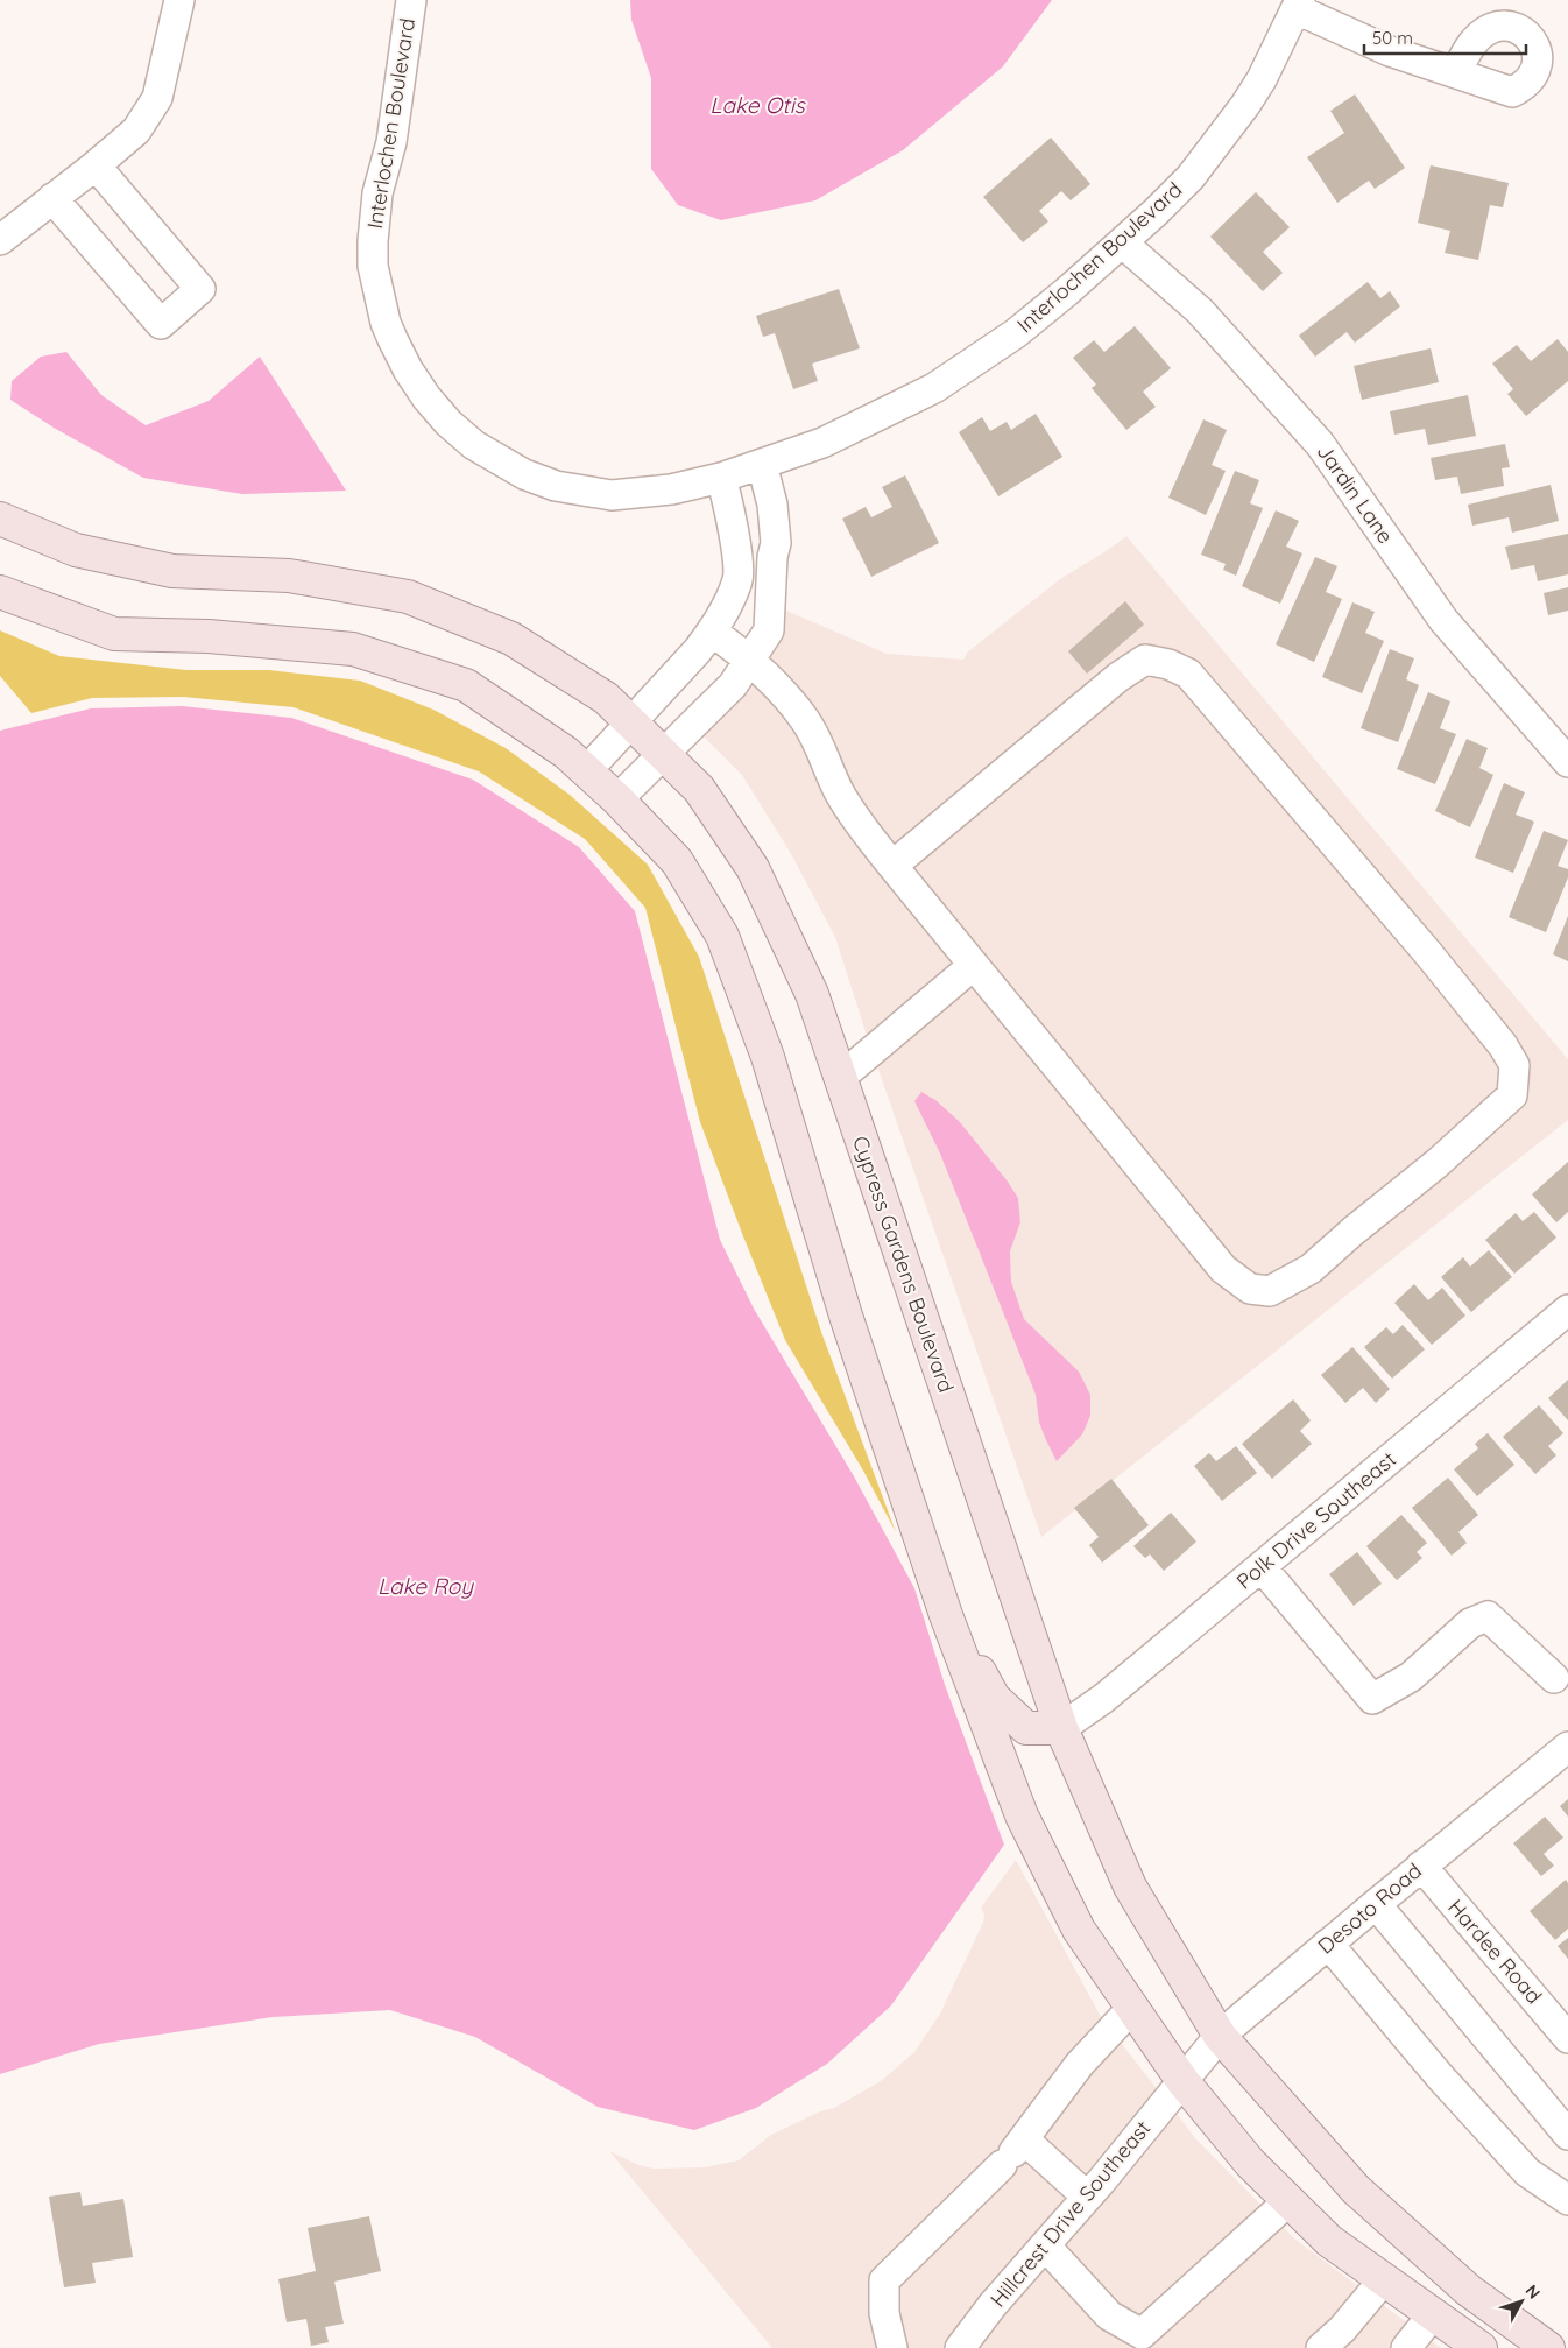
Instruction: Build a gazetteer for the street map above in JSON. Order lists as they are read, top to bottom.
{
  "streets": {
    "main road": ["Cypress Gardens Boulevard"],
    "street": [
      "Interlochen Boulevard",
      "Jardin Lane",
      "Polk Drive Southeast",
      "Desoto Road",
      "Hardee Road",
      "Hillcrest Drive Southeast"
    ]
  },
  "crossings": [
    ["Interlochen Boulevard", "Jardin Lane"],
    ["Cypress Gardens Boulevard", "Polk Drive Southeast"],
    ["Cypress Gardens Boulevard", "Desoto Road"],
    ["Desoto Road", "Hardee Road"],
    ["Desoto Road", "Hillcrest Drive Southeast"]
  ],
  "water": ["Lake Otis", "Lake Roy"],
  "scale_bar": "50 m",
  "north": "top right"
}
